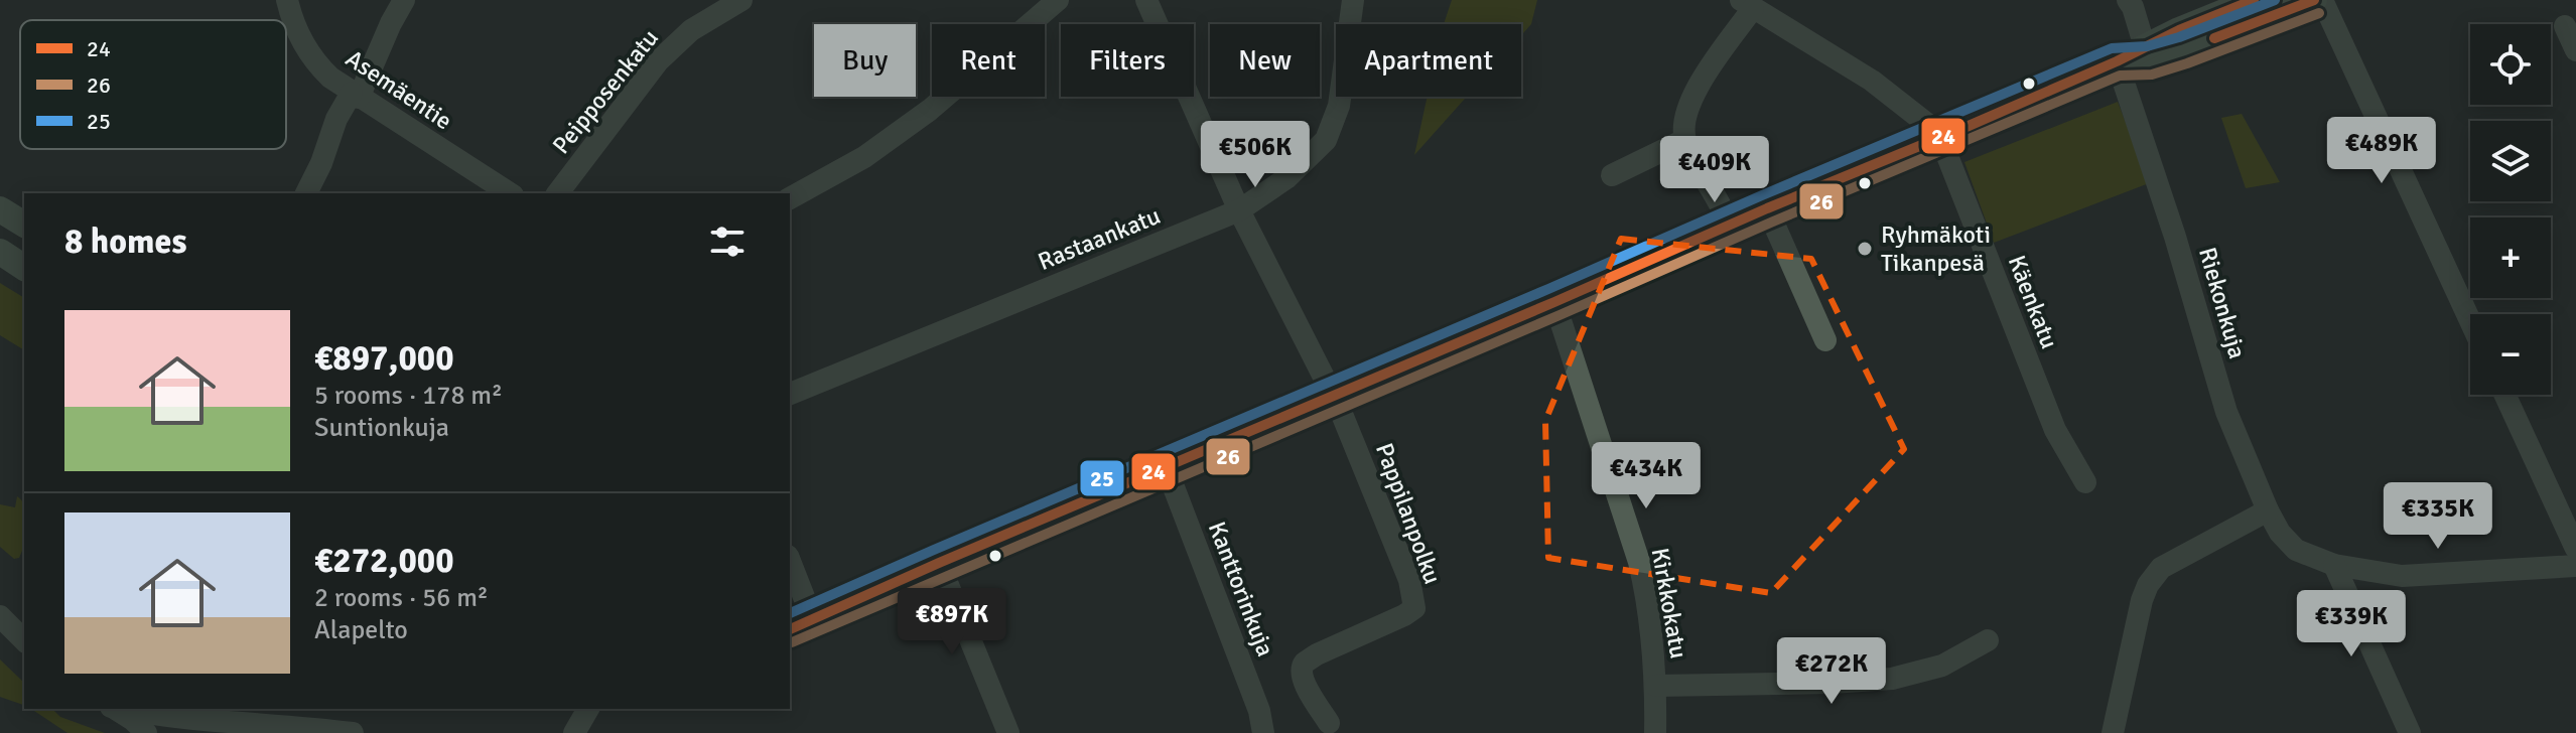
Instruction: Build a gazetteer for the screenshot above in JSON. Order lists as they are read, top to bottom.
{
  "streets": {
    "street": [
      "Asemäentie",
      "Peipposenkatu",
      "Rastaankatu",
      "Käenkatu",
      "Riekonkuja",
      "Pappilanpolku",
      "Kanttorinkuja",
      "Kirkkokatu"
    ]
  },
  "places": ["Ryhmäkoti Tikanpesä"],
  "lines": ["transit line 24", "transit line 25", "transit line 26"],
  "legend": ["24", "26", "25"],
  "page": {
    "map_buttons": ["+", "−"],
    "chip": [
      "Buy",
      "Rent",
      "Filters",
      "New",
      "Apartment"
    ],
    "price": [
      "€489K",
      "€506K",
      "€409K",
      "€434K",
      "€335K",
      "€897K",
      "€339K",
      "€272K"
    ],
    "heading": "8 homes",
    "list": [
      {
        "name": "€897,000",
        "note": "5 rooms · 178 m² · Suntionkuja"
      },
      {
        "name": "€272,000",
        "note": "2 rooms · 56 m² · Alapelto"
      }
    ]
  }
}
